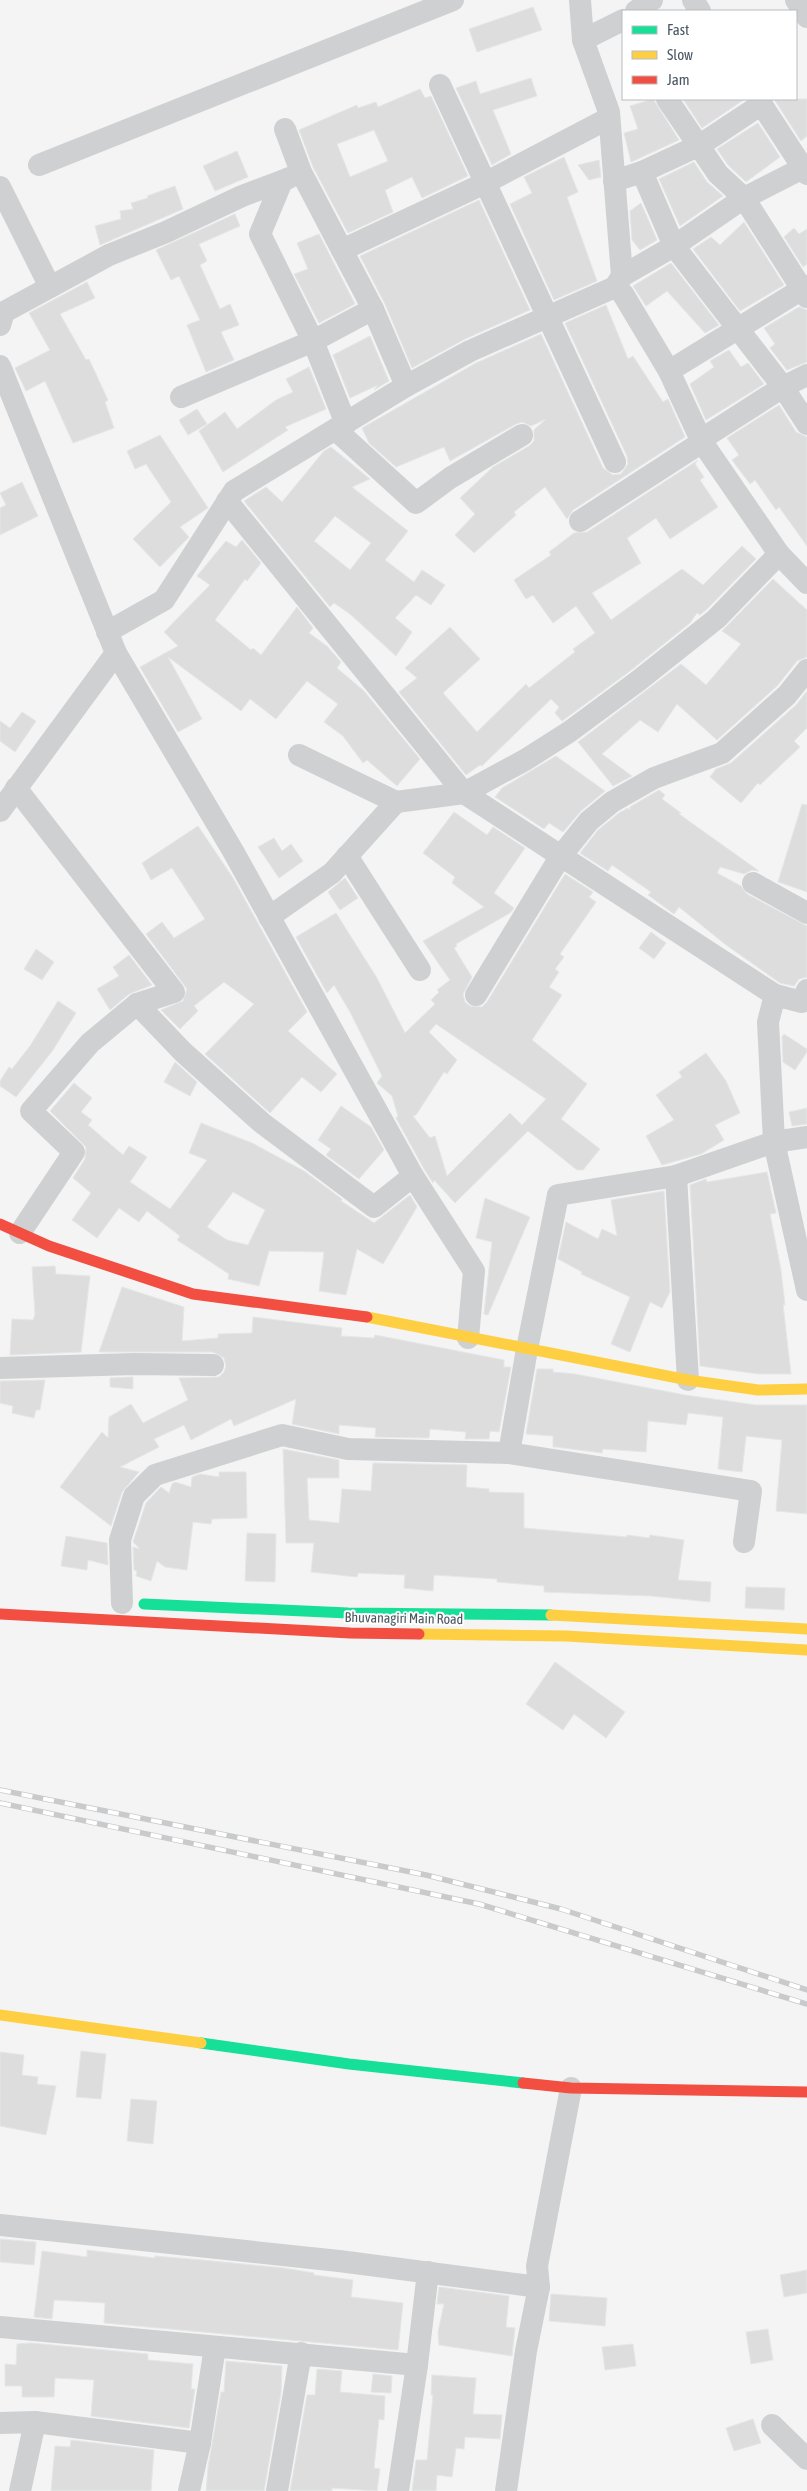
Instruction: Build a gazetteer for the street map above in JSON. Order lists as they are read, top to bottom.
{
  "streets": {
    "street": ["Bhuvanagiri Main Road"]
  },
  "legend": ["Fast", "Slow", "Jam"]
}
